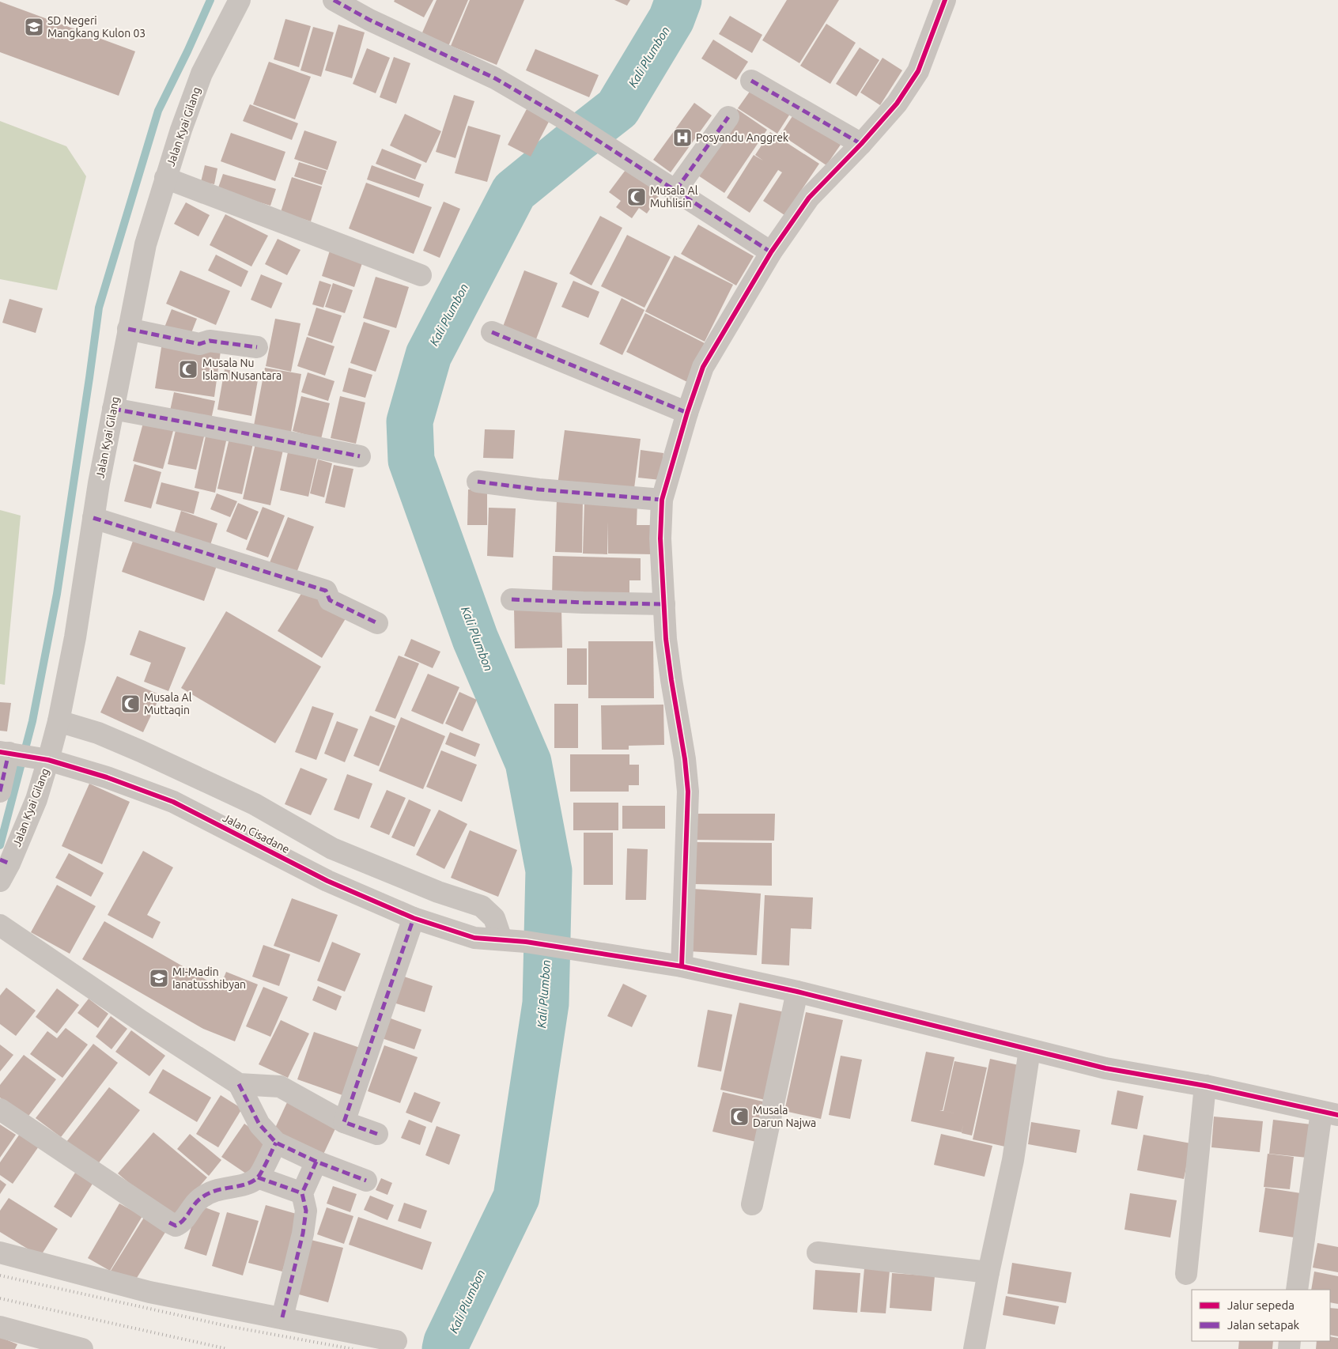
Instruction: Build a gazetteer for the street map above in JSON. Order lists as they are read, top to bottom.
{
  "streets": {
    "street": ["Jalan Kyai Gilang", "Jalan Cisadane"]
  },
  "crossings": [
    ["Jalan Kyai Gilang", "Jalan Cisadane"]
  ],
  "water": ["Kali Plumbon"],
  "places": {
    "school or university": ["SD Negeri Mangkang Kulon 03", "MI-Madin Ianatusshibyan"],
    "hospital": ["Posyandu Anggrek"],
    "mosque": [
      "Musala Al Muhlisin",
      "Musala Nu Islam Nusantara",
      "Musala Al Muttaqin",
      "Musala Darun Najwa"
    ]
  },
  "legend": ["Jalur sepeda", "Jalan setapak"]
}
